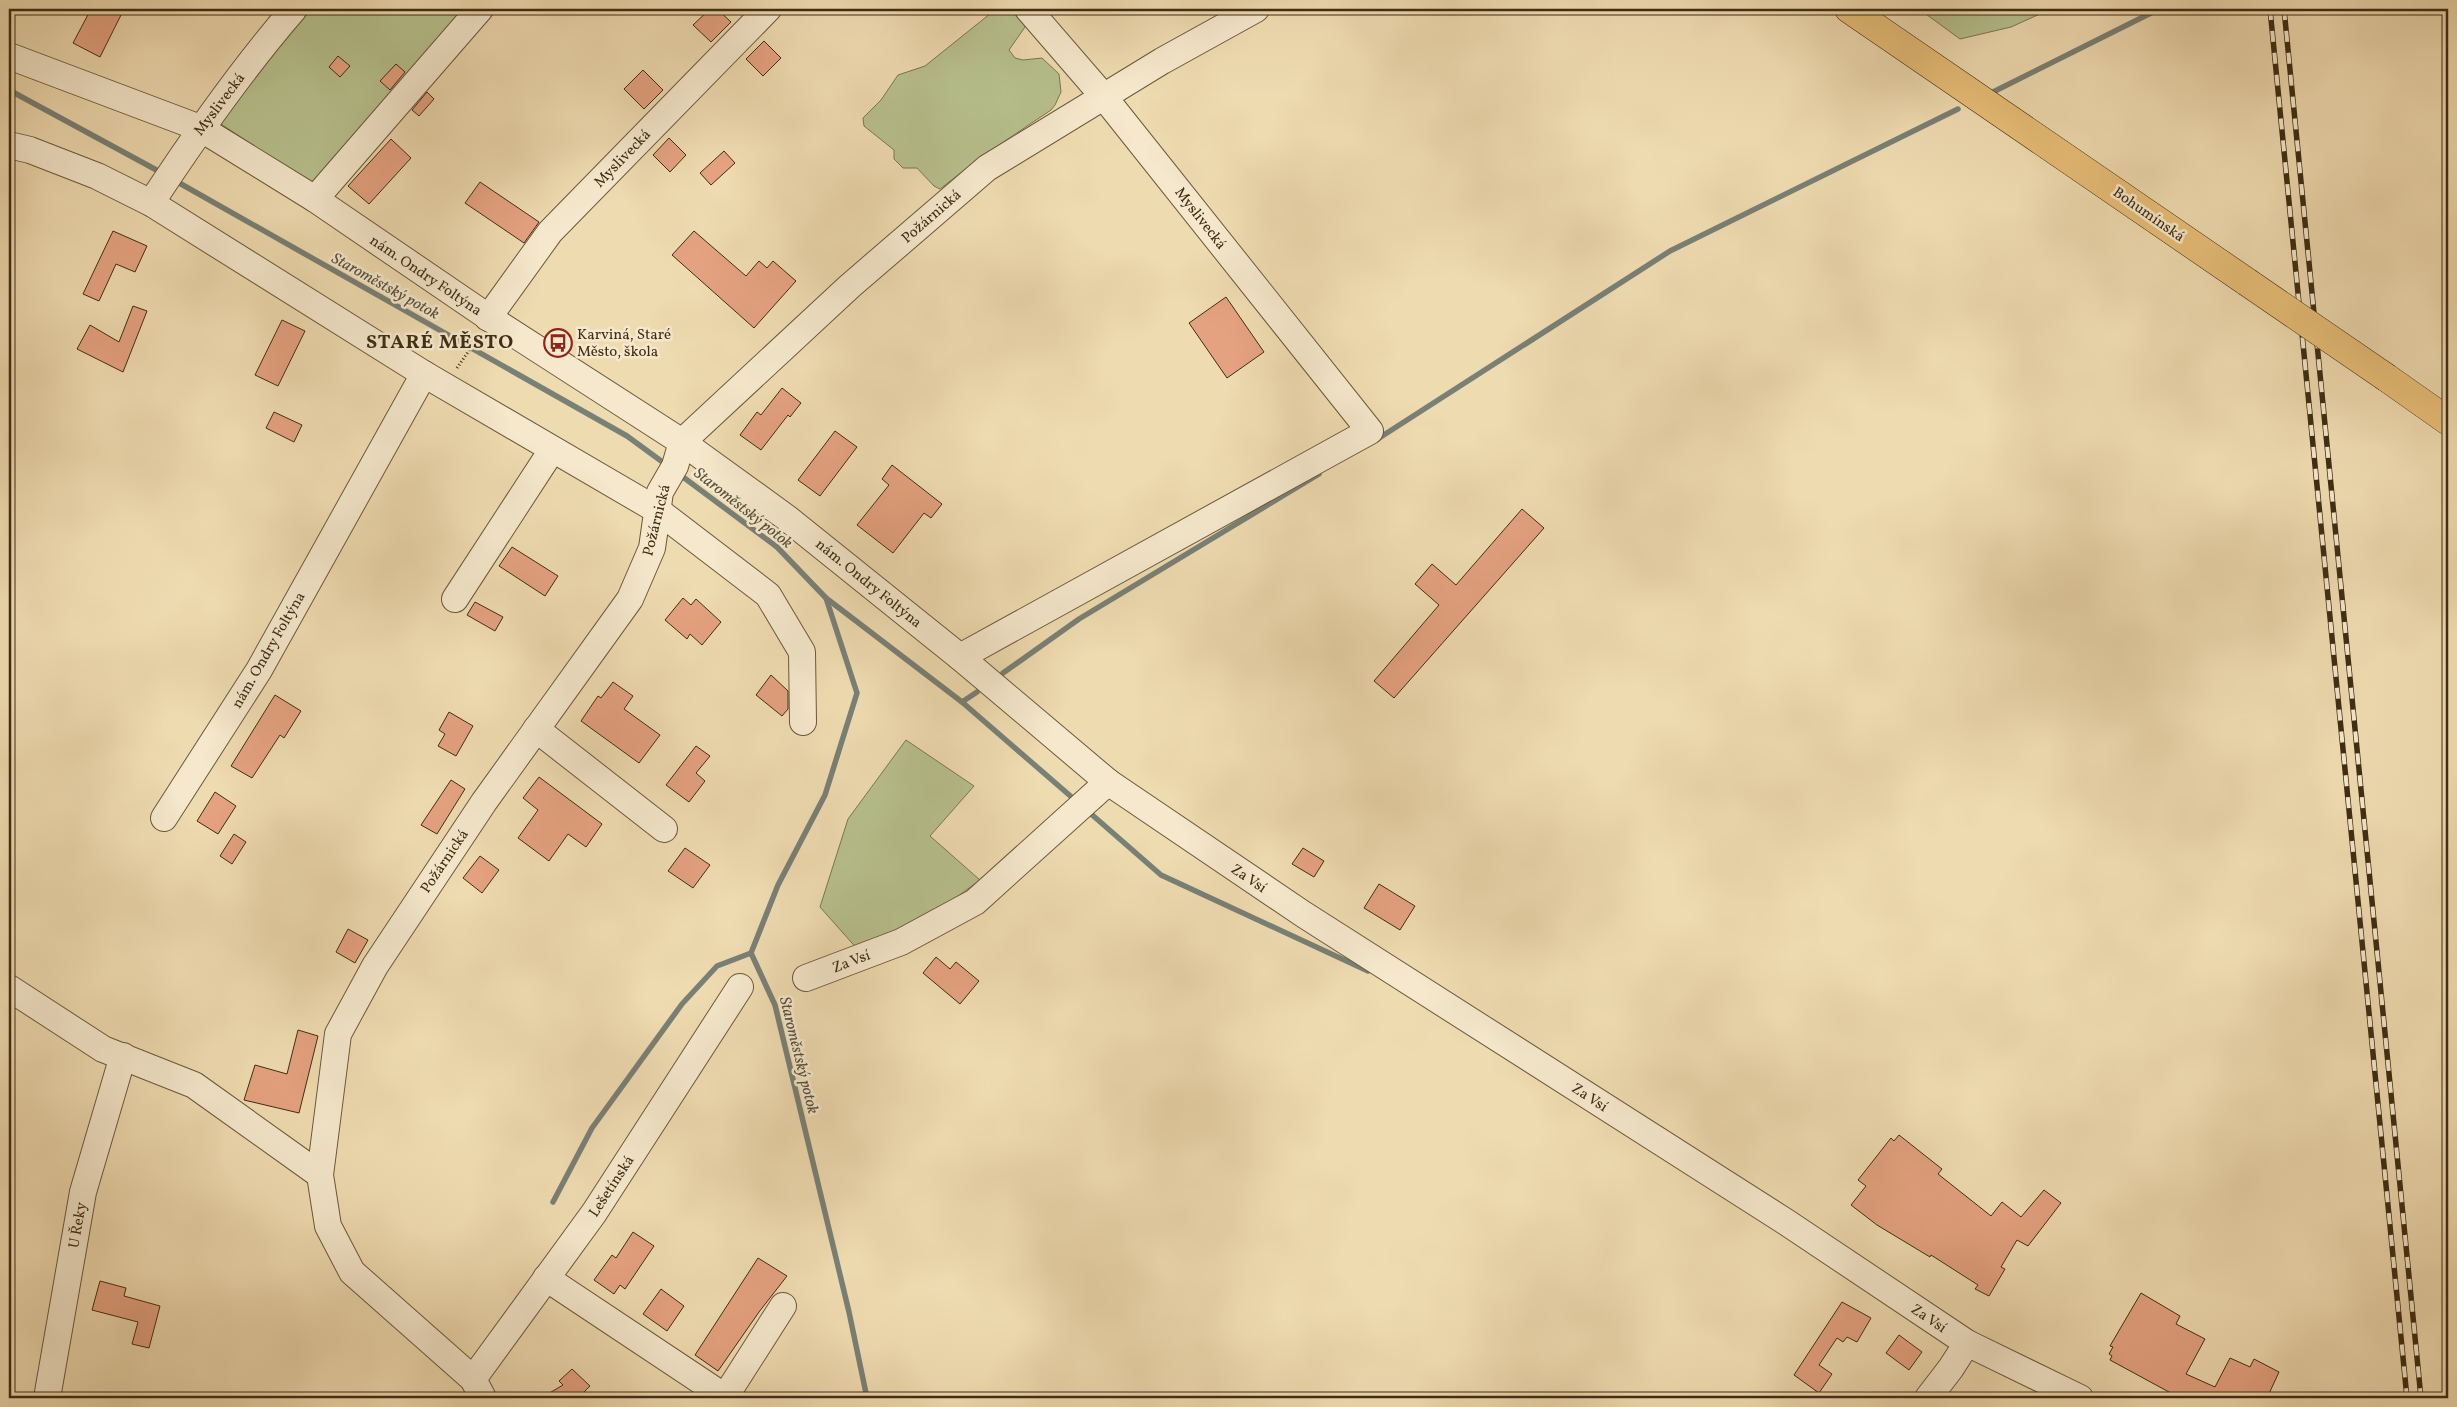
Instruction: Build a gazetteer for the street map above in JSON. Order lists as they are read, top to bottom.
{
  "streets": {
    "main road": ["Bohumínská"],
    "street": [
      "Myslivecká",
      "Požárnická",
      "nám. Ondry Foltýna",
      "Za Vsí",
      "Lešetínská",
      "U Řeky"
    ]
  },
  "crossings": [
    ["Myslivecká", "Požárnická"],
    ["Myslivecká", "nám. Ondry Foltýna"],
    ["Požárnická", "nám. Ondry Foltýna"],
    ["Požárnická", "Lešetínská"],
    ["nám. Ondry Foltýna", "Za Vsí"]
  ],
  "districts": ["STARÉ MĚSTO"],
  "water": ["Staroměstský potok"],
  "places": {
    "bus stop": ["Karviná, Staré Město, škola"]
  }
}
